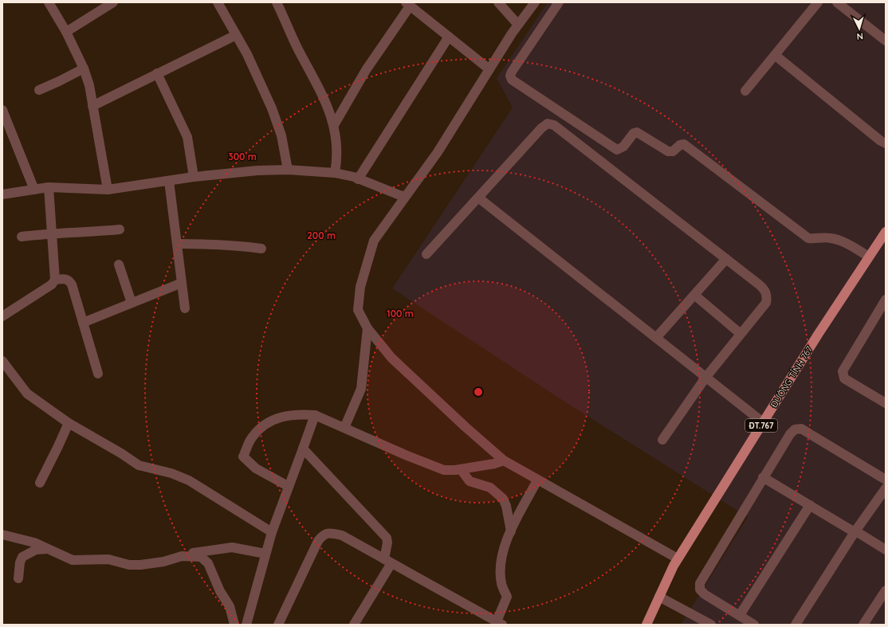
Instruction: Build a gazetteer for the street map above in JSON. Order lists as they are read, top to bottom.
{
  "streets": {
    "main road": ["ĐƯỜNG TỈNH 767", "ĐT.767"]
  },
  "north": "bottom",
  "rings": ["300 m", "200 m", "100 m"]
}
